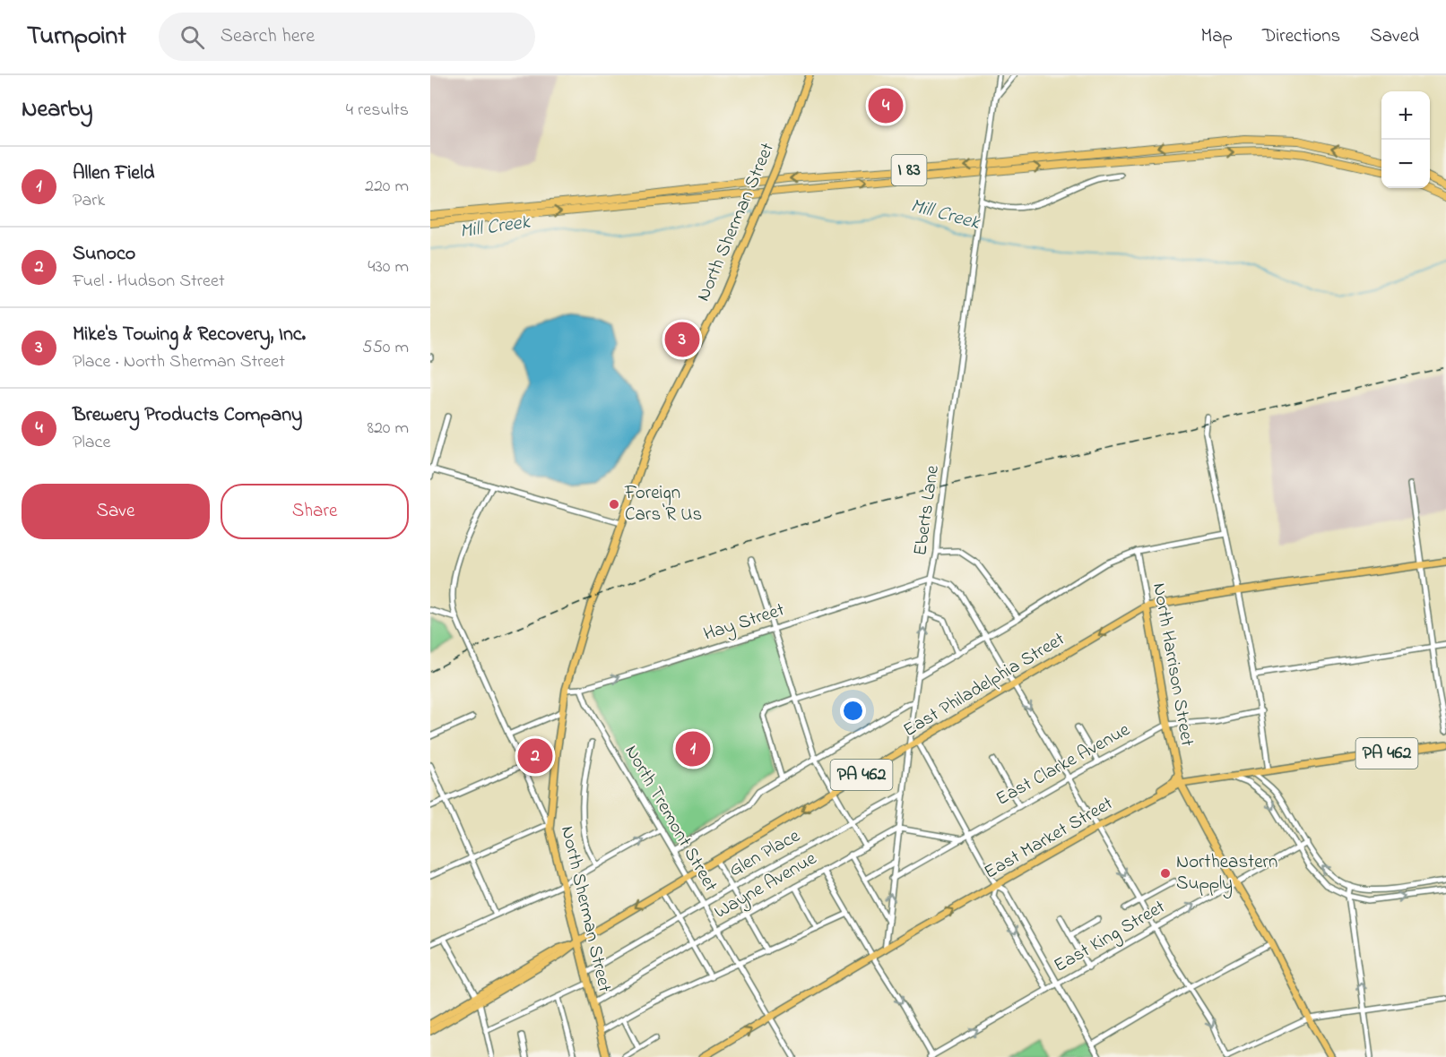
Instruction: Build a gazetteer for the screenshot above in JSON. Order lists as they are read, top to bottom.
{
  "streets": {
    "highway": ["I 83"],
    "main road": [
      "North Sherman Street",
      "North Harrison Street",
      "East Philadelphia Street",
      "PA 462",
      "East Market Street"
    ],
    "street": [
      "Eberts Lane",
      "Hay Street",
      "East Clarke Avenue",
      "North Tremont Street",
      "Glen Place",
      "Wayne Avenue",
      "East King Street"
    ]
  },
  "crossings": [
    ["North Sherman Street", "Hay Street"],
    ["North Sherman Street", "East Philadelphia Street"],
    ["North Sherman Street", "Glen Place"],
    ["North Sherman Street", "Wayne Avenue"],
    ["Eberts Lane", "Hay Street"],
    ["Eberts Lane", "East Philadelphia Street"],
    ["Eberts Lane", "East Clarke Avenue"],
    ["Eberts Lane", "East Market Street"],
    ["Eberts Lane", "Glen Place"],
    ["Eberts Lane", "Wayne Avenue"],
    ["Hay Street", "North Tremont Street"],
    ["North Harrison Street", "East Philadelphia Street"],
    ["North Harrison Street", "East Clarke Avenue"],
    ["North Harrison Street", "East Market Street"],
    ["North Harrison Street", "East King Street"],
    ["East Philadelphia Street", "North Tremont Street"],
    ["North Tremont Street", "East Market Street"],
    ["North Tremont Street", "Glen Place"],
    ["North Tremont Street", "Wayne Avenue"]
  ],
  "one_way": ["Hay Street", "East King Street"],
  "water": ["Mill Creek"],
  "places": ["Foreign Cars R Us", "Northeastern Supply"],
  "page": {
    "header": "Turnpoint",
    "search": "Search here",
    "nav": ["Map", "Directions", "Saved"],
    "heading": ["Nearby", "4 results"],
    "pins": [
      "4",
      "3",
      "1",
      "2"
    ],
    "map_buttons": ["+", "−"],
    "list": [
      {
        "mark": "1",
        "name": "Allen Field",
        "note": "Park",
        "value": "220 m"
      },
      {
        "mark": "2",
        "name": "Sunoco",
        "note": "Fuel · Hudson Street",
        "value": "430 m"
      },
      {
        "mark": "3",
        "name": "Mike's Towing & Recovery, Inc.",
        "note": "Place · North Sherman Street",
        "value": "550 m"
      },
      {
        "mark": "4",
        "name": "Brewery Products Company",
        "note": "Place",
        "value": "820 m"
      }
    ],
    "buttons": ["Save", "Share"]
  }
}
